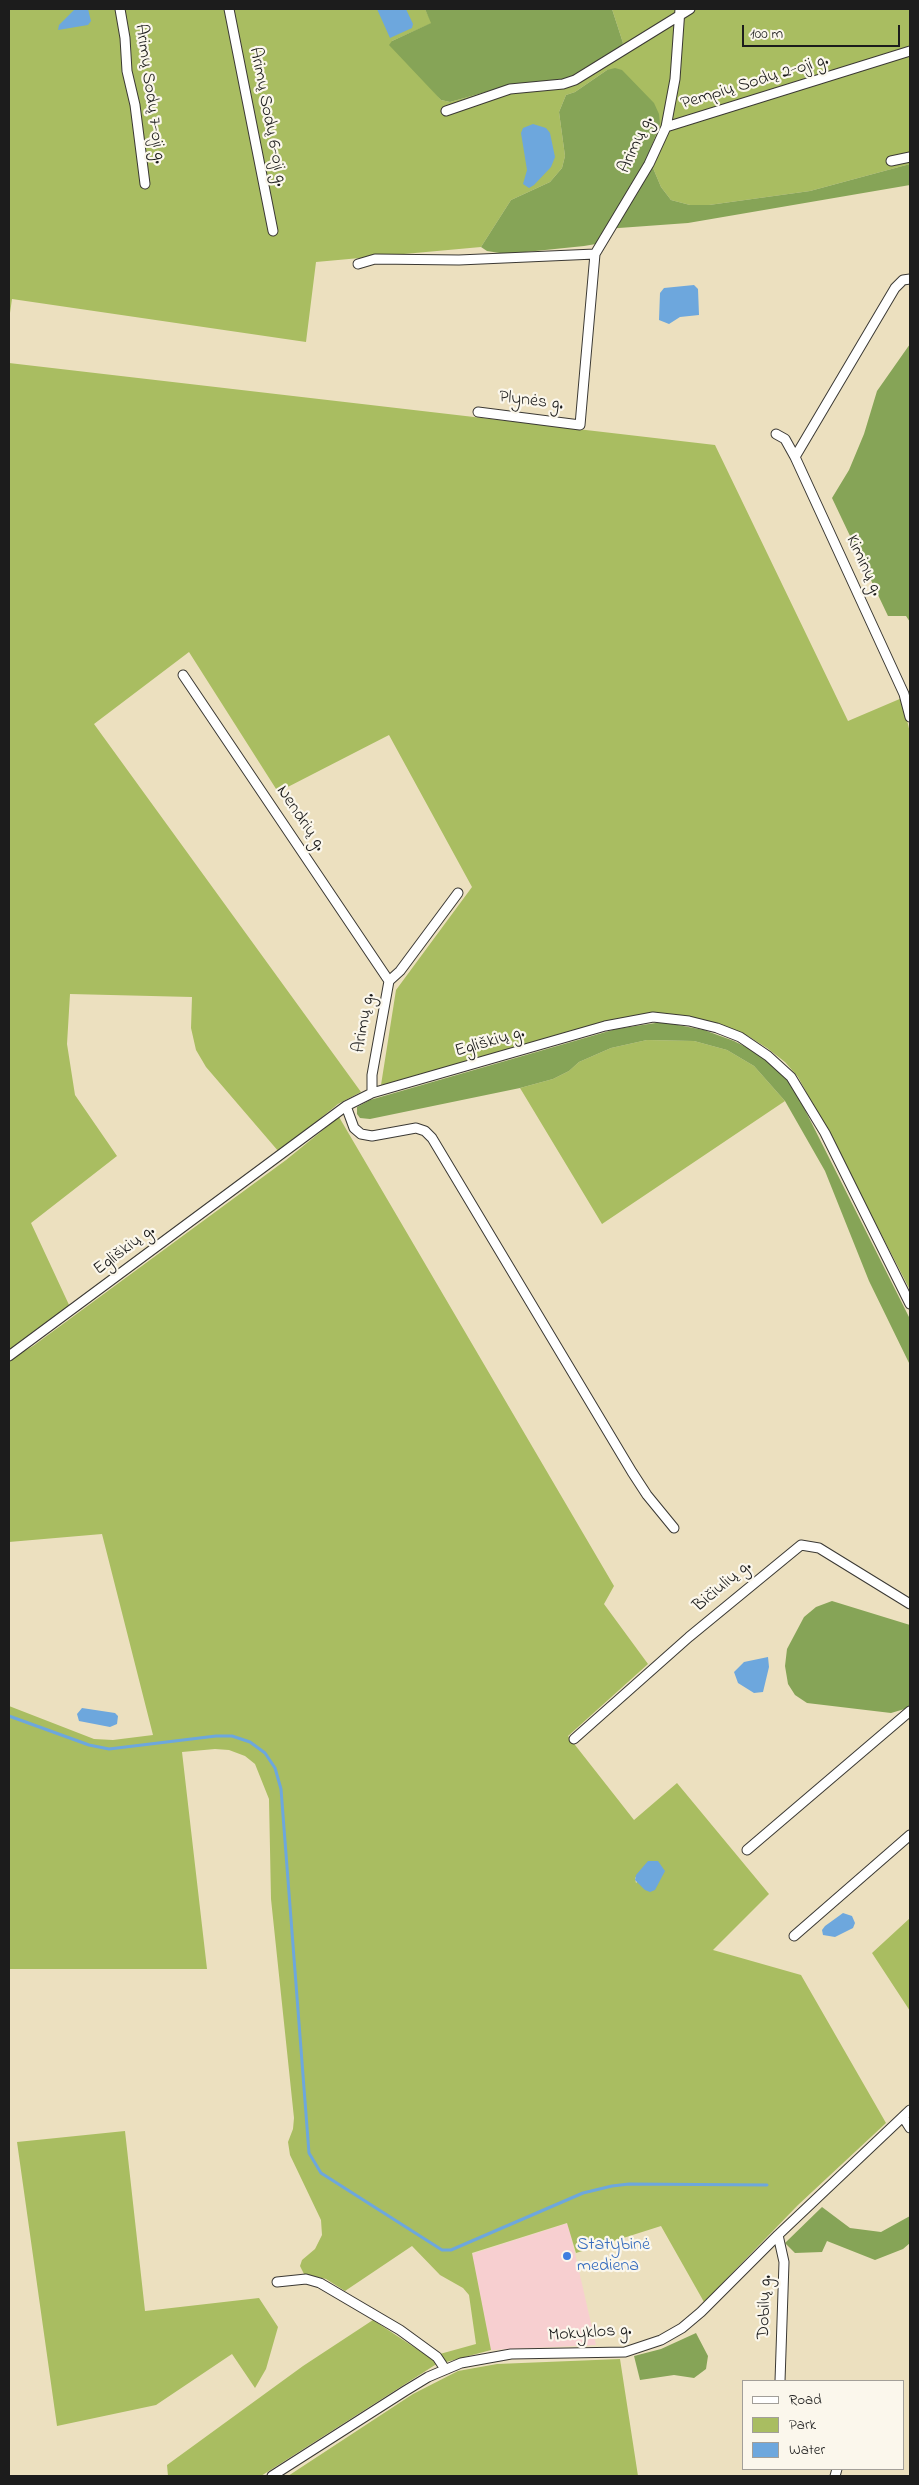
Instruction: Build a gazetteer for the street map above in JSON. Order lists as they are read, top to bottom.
{
  "streets": {
    "street": [
      "Pempių Sodų 2-oji g.",
      "Arimų Sodų 7-oji g.",
      "Arimų Sodų 6-oji g.",
      "Arimų g.",
      "Plynės g.",
      "Kiminų g.",
      "Nendrių g.",
      "Egliškių g.",
      "Bičiulių g.",
      "Dobilų g.",
      "Mokyklos g."
    ]
  },
  "crossings": [
    ["Pempių Sodų 2-oji g.", "Arimų g."],
    ["Arimų g.", "Plynės g."],
    ["Arimų g.", "Nendrių g."],
    ["Arimų g.", "Egliškių g."],
    ["Dobilų g.", "Mokyklos g."]
  ],
  "places": ["Statybinė mediena"],
  "legend": ["Road", "Park", "Water"],
  "scale_bar": "100 m"
}
